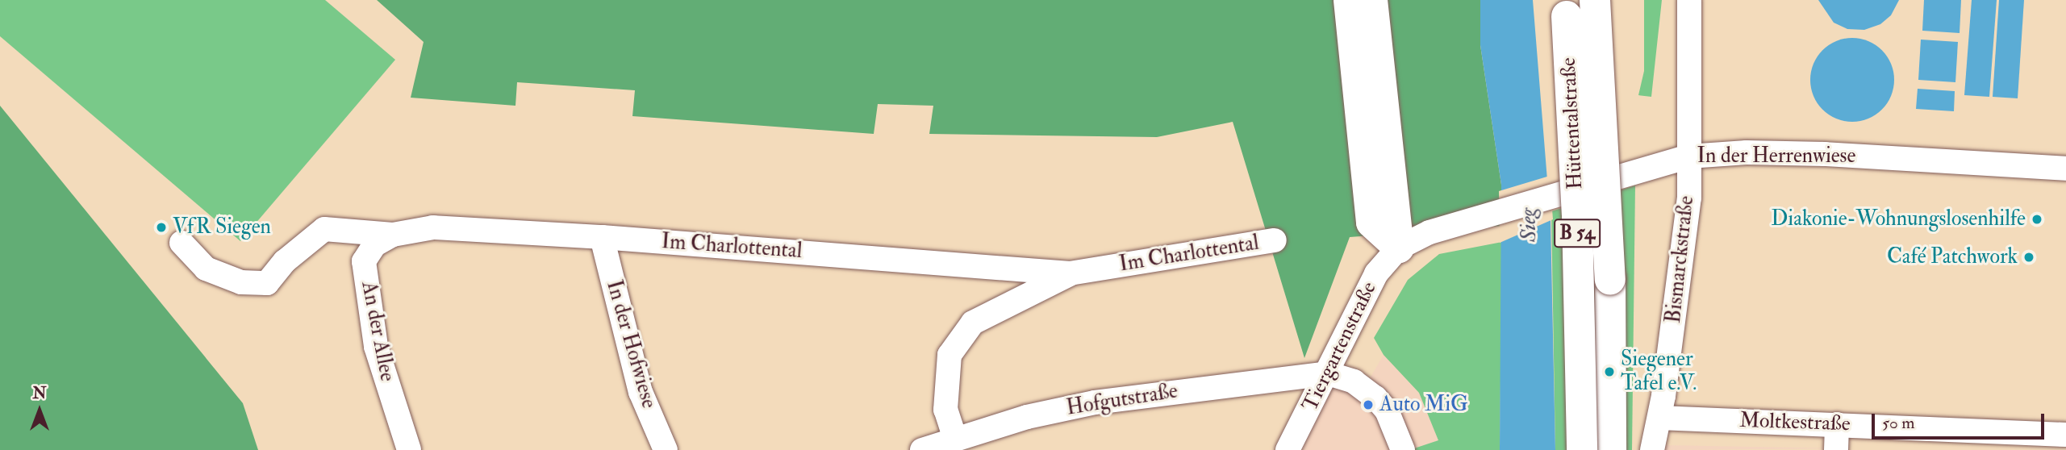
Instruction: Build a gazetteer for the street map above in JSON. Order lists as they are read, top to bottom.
{
  "streets": {
    "highway": ["Hüttentalstraße", "B 54"],
    "street": [
      "In der Herrenwiese",
      "Im Charlottental",
      "Bismarckstraße",
      "An der Allee",
      "In der Hofwiese",
      "Tiergartenstraße",
      "Hofgutstraße",
      "Moltkestraße"
    ]
  },
  "crossings": [
    ["In der Herrenwiese", "Bismarckstraße"],
    ["In der Herrenwiese", "Tiergartenstraße"],
    ["Im Charlottental", "An der Allee"],
    ["Im Charlottental", "In der Hofwiese"],
    ["Im Charlottental", "Hofgutstraße"],
    ["Bismarckstraße", "Moltkestraße"],
    ["Tiergartenstraße", "Hofgutstraße"]
  ],
  "water": ["Sieg"],
  "places": [
    "Diakonie-Wohnungslosenhilfe",
    "VfR Siegen",
    "Café Patchwork",
    "Siegener Tafel e.V.",
    "Auto MiG"
  ],
  "scale_bar": "50 m",
  "north": "top"
}
